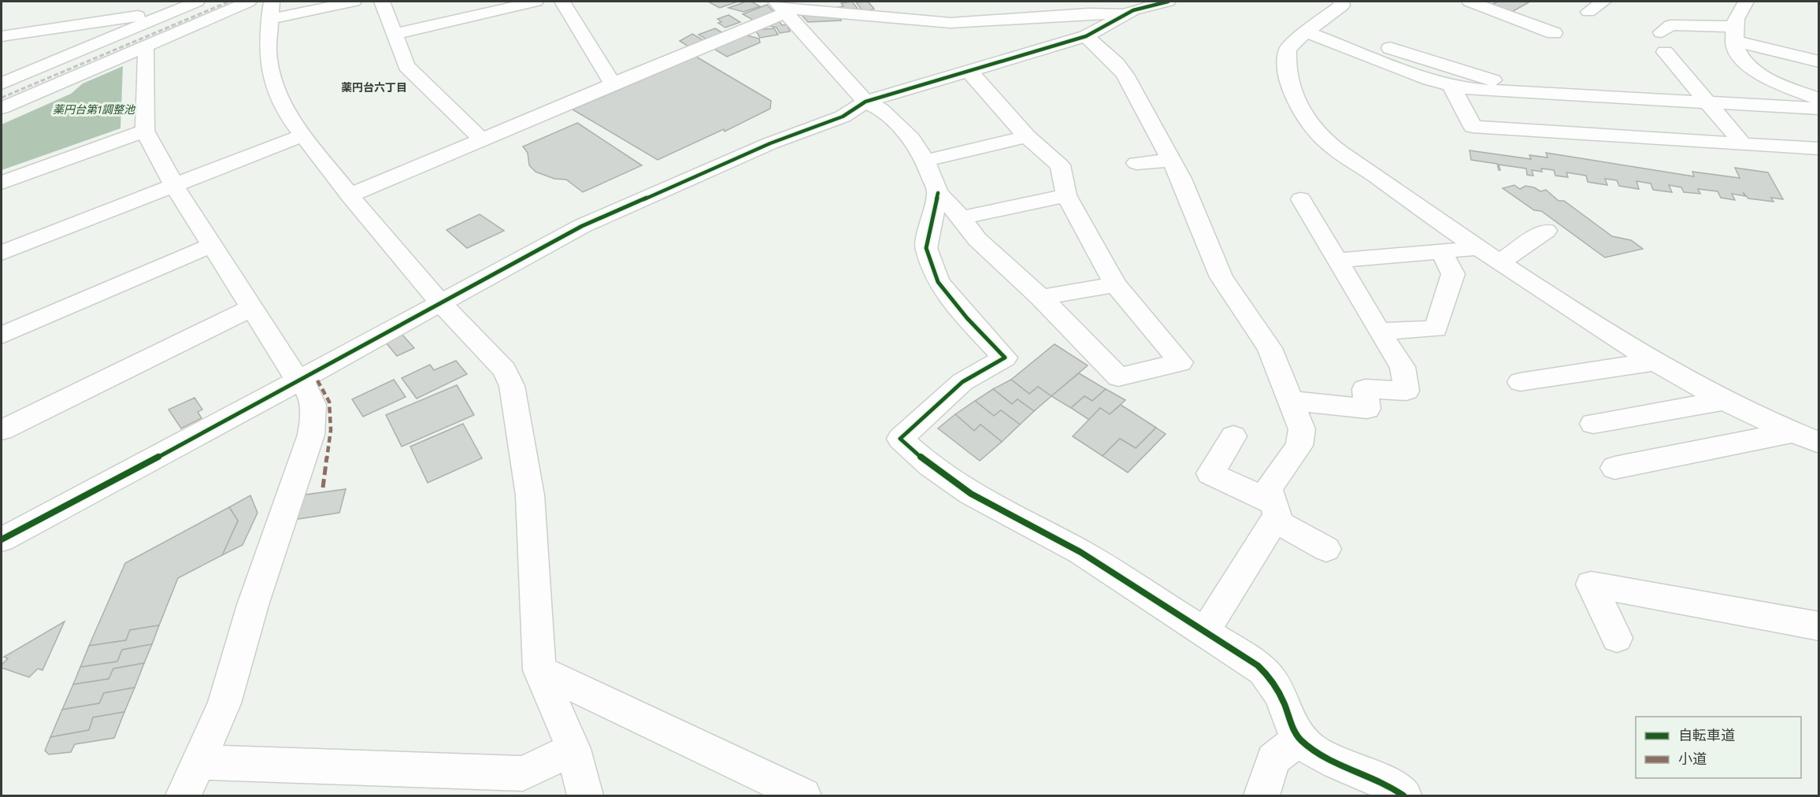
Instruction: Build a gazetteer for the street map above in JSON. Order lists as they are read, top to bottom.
{
  "districts": ["薬円台六丁目"],
  "water": ["薬円台第1調整池"],
  "legend": ["自転車道", "小道"]
}
